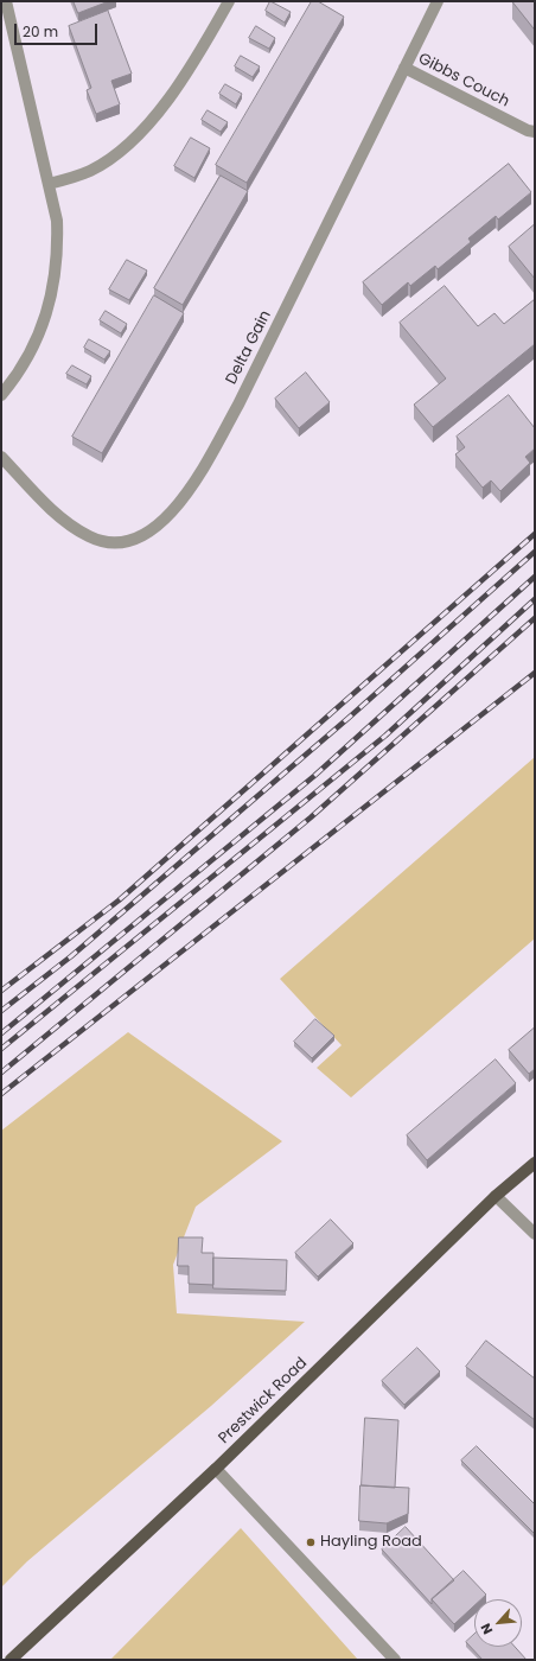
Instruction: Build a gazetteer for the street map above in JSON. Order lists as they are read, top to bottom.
{
  "streets": {
    "main road": ["Prestwick Road"],
    "street": ["Gibbs Couch", "Delta Gain"]
  },
  "crossings": [
    ["Gibbs Couch", "Delta Gain"]
  ],
  "places": ["Hayling Road"],
  "scale_bar": "20 m",
  "north": "bottom left"
}
